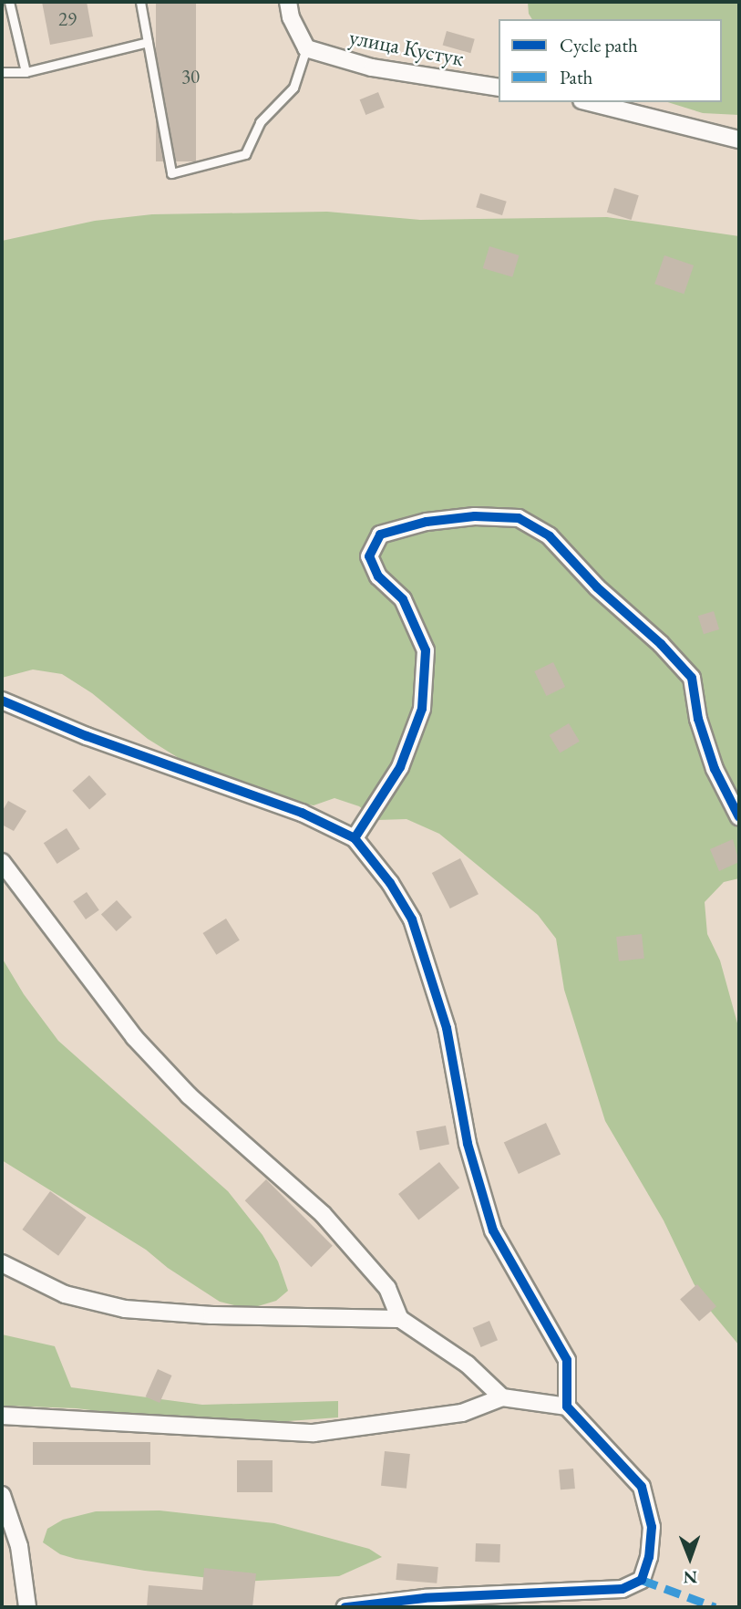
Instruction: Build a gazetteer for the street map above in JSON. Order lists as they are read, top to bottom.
{
  "streets": {
    "street": ["улица Кустук"]
  },
  "house_numbers": ["29", "30"],
  "legend": ["Cycle path", "Path"],
  "north": "bottom"
}
